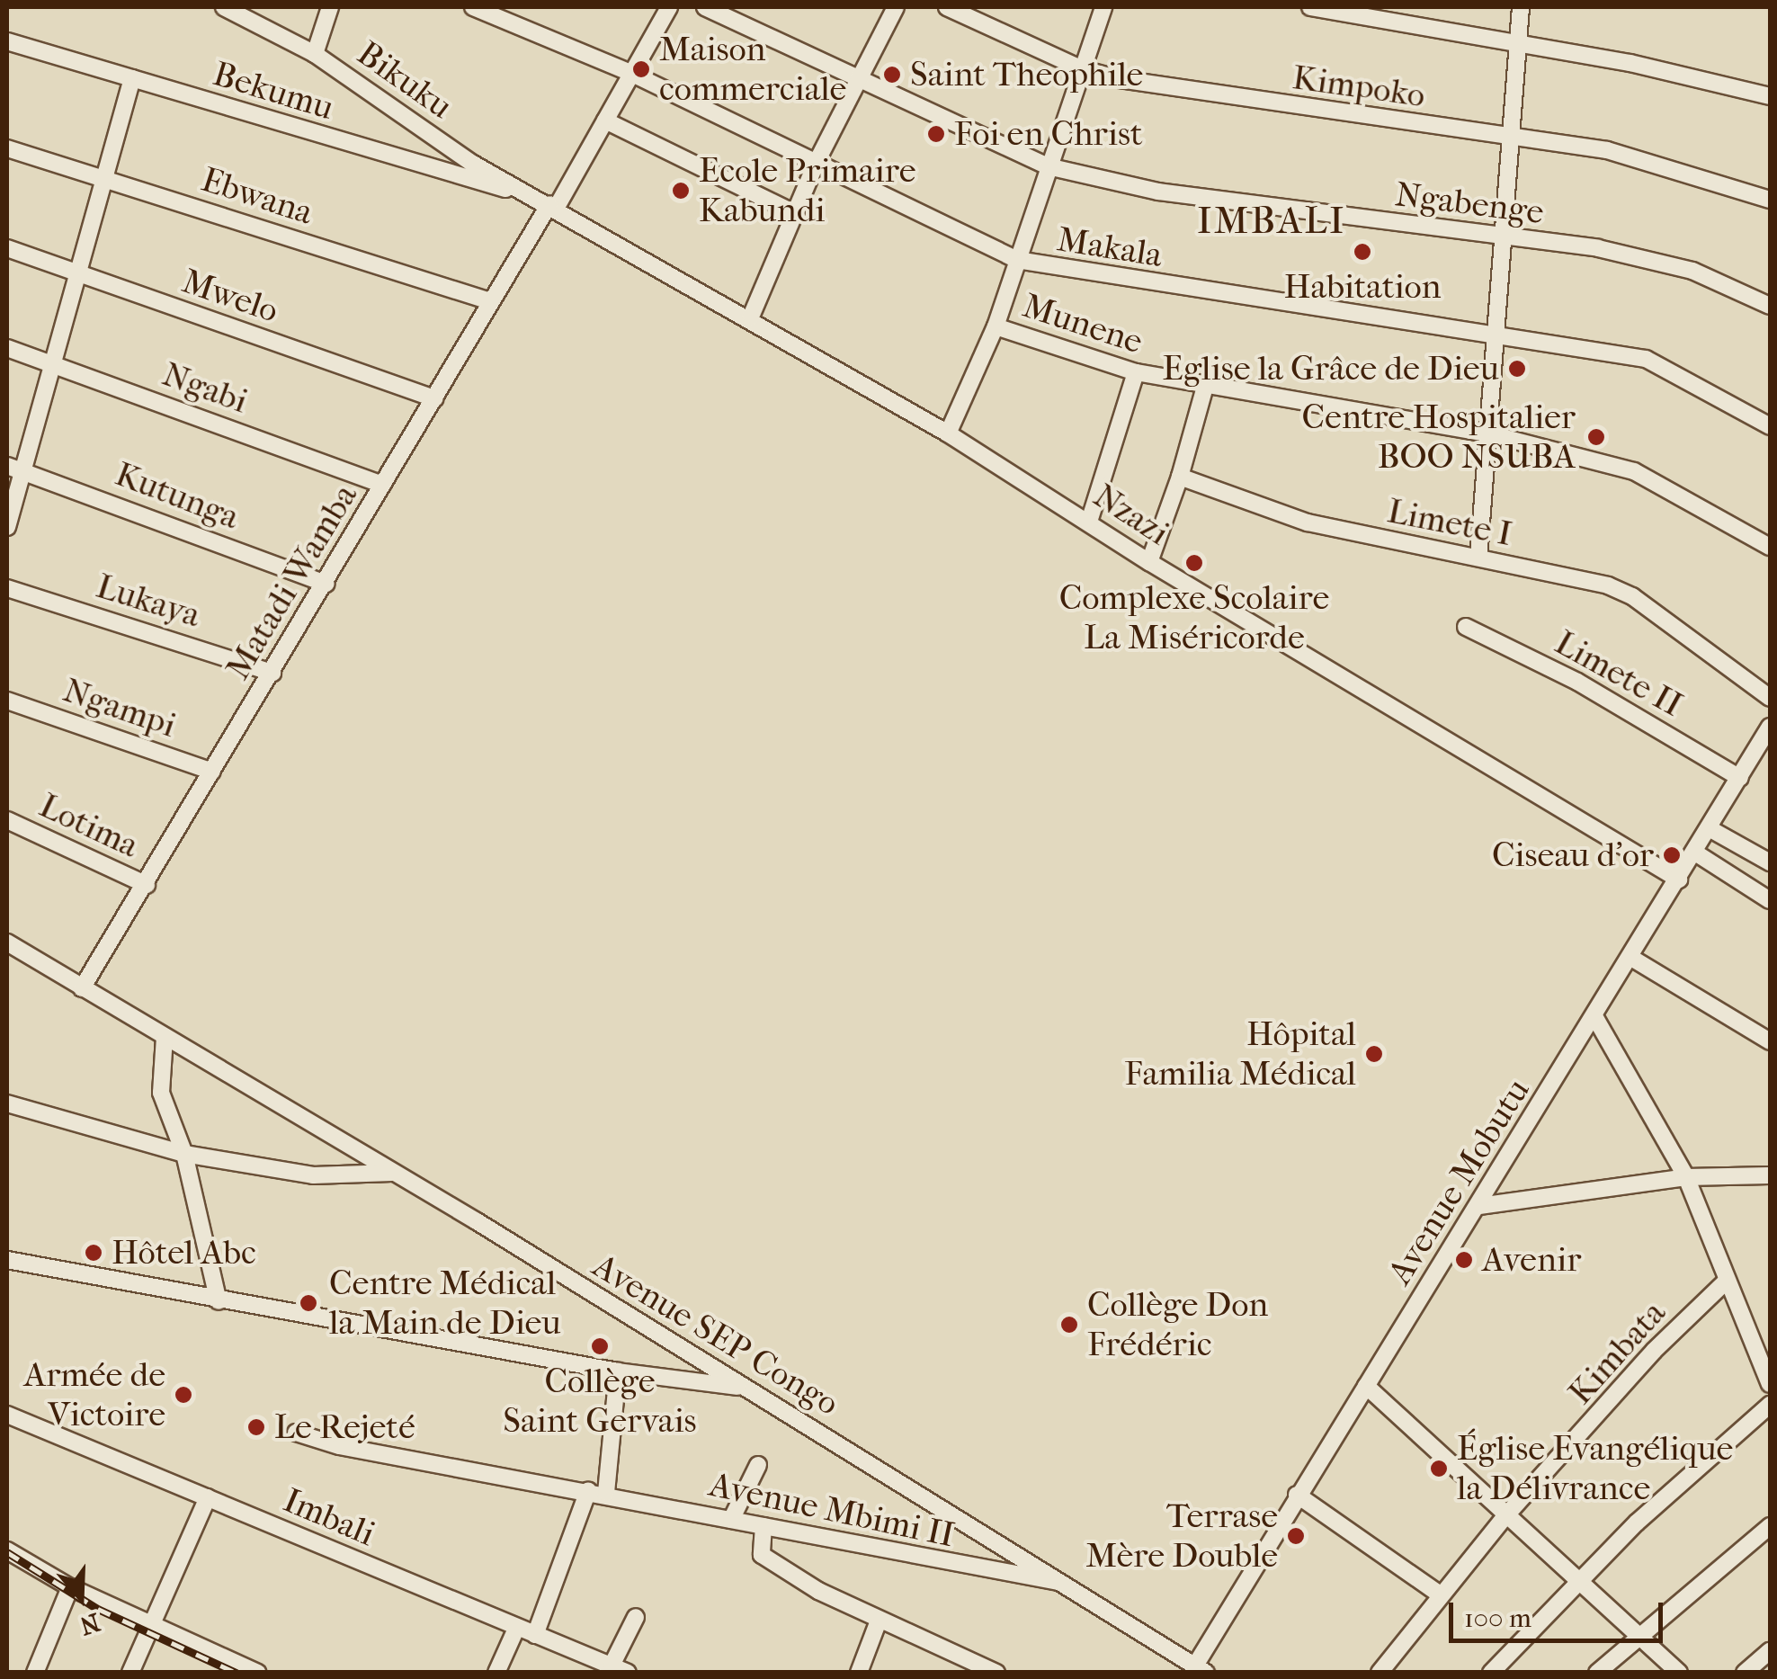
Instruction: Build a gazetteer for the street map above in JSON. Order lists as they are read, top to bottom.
{
  "streets": {
    "street": [
      "Bikuku",
      "Kimpoko",
      "Bekumu",
      "Ebwana",
      "Ngabenge",
      "Makala",
      "Mwelo",
      "Munene",
      "Ngabi",
      "Kutunga",
      "Nzazi",
      "Limete I",
      "Matadi Wamba",
      "Lukaya",
      "Limete II",
      "Ngampi",
      "Lotima",
      "Avenue Mobutu",
      "Avenue SEP Congo",
      "Kimbata",
      "Avenue Mbimi II",
      "Imbali"
    ]
  },
  "crossings": [
    ["Bikuku", "Bekumu"],
    ["Bikuku", "Nzazi"],
    ["Bikuku", "Matadi Wamba"],
    ["Ebwana", "Matadi Wamba"],
    ["Makala", "Matadi Wamba"],
    ["Mwelo", "Matadi Wamba"],
    ["Ngabi", "Matadi Wamba"],
    ["Kutunga", "Matadi Wamba"],
    ["Nzazi", "Matadi Wamba"],
    ["Nzazi", "Avenue Mobutu"],
    ["Matadi Wamba", "Lukaya"],
    ["Matadi Wamba", "Ngampi"],
    ["Matadi Wamba", "Lotima"],
    ["Matadi Wamba", "Avenue SEP Congo"],
    ["Limete II", "Avenue Mobutu"],
    ["Avenue Mobutu", "Avenue SEP Congo"],
    ["Avenue SEP Congo", "Avenue Mbimi II"]
  ],
  "districts": ["IMBALI"],
  "places": [
    "Maison commerciale",
    "Saint Theophile",
    "Foi en Christ",
    "Ecole Primaire Kabundi",
    "Habitation",
    "Eglise la Grâce de Dieu",
    "Centre Hospitalier BOO NSUBA",
    "Complexe Scolaire La Miséricorde",
    "Ciseau d'or",
    "Hôpital Familia Médical",
    "Hôtel Abc",
    "Avenir",
    "Centre Médical la Main de Dieu",
    "Collège Don Frédéric",
    "Collège Saint Gervais",
    "Armée de Victoire",
    "Le Rejeté",
    "Église Evangélique la Délivrance",
    "Terrase Mère Double"
  ],
  "scale_bar": "100 m",
  "north": "bottom"
}
